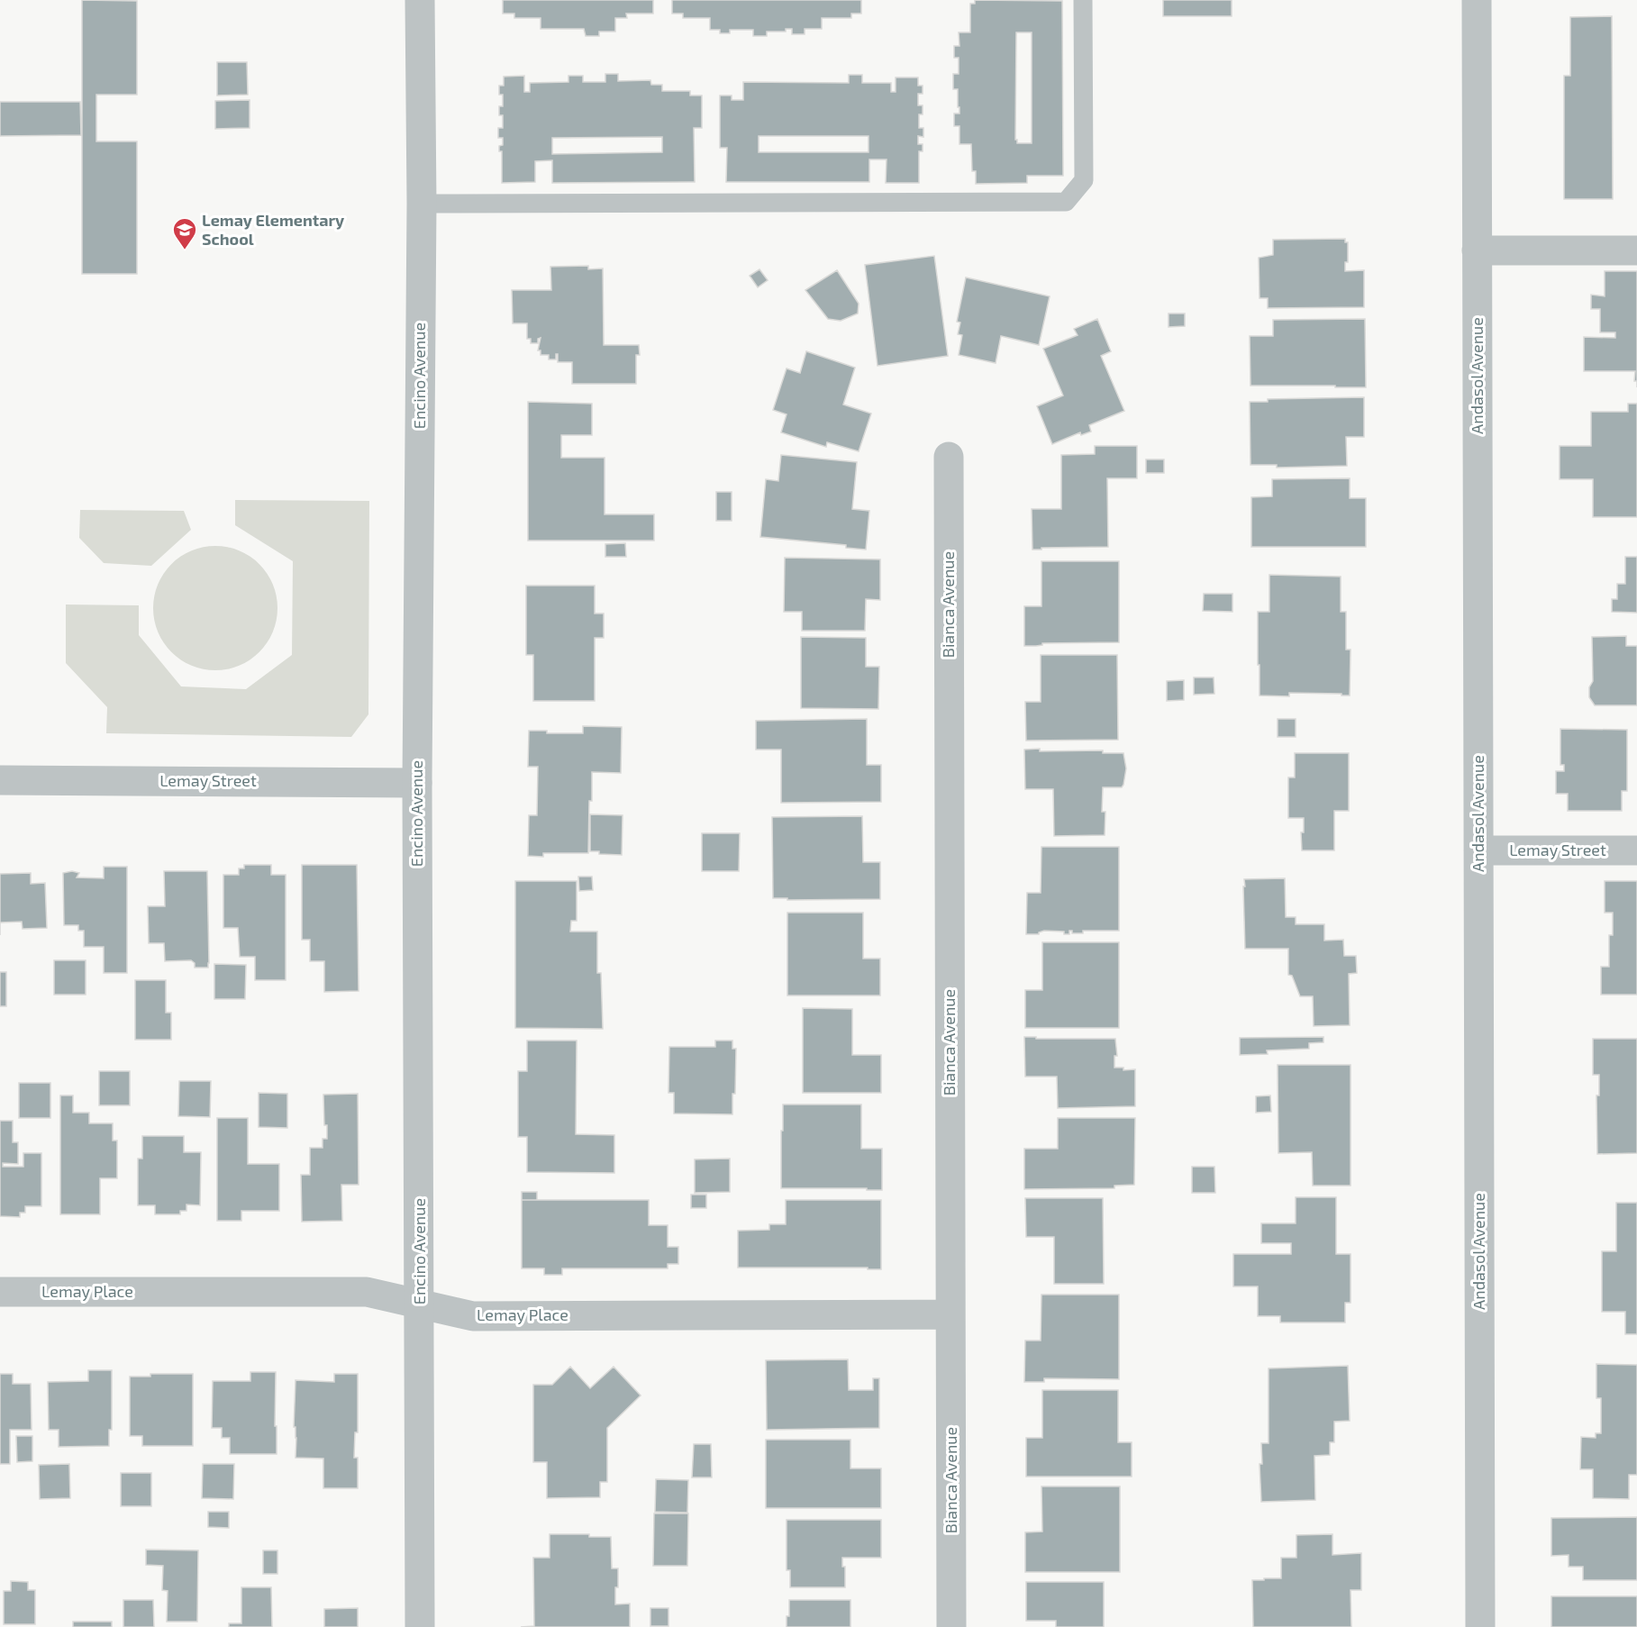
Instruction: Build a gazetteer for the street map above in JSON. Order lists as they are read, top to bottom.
{
  "streets": {
    "street": [
      "Encino Avenue",
      "Andasol Avenue",
      "Bianca Avenue",
      "Lemay Street",
      "Lemay Place"
    ]
  },
  "crossings": [
    ["Encino Avenue", "Lemay Street"],
    ["Encino Avenue", "Lemay Place"],
    ["Andasol Avenue", "Lemay Street"],
    ["Bianca Avenue", "Lemay Place"]
  ],
  "places": {
    "school or university": ["Lemay Elementary School"]
  }
}
